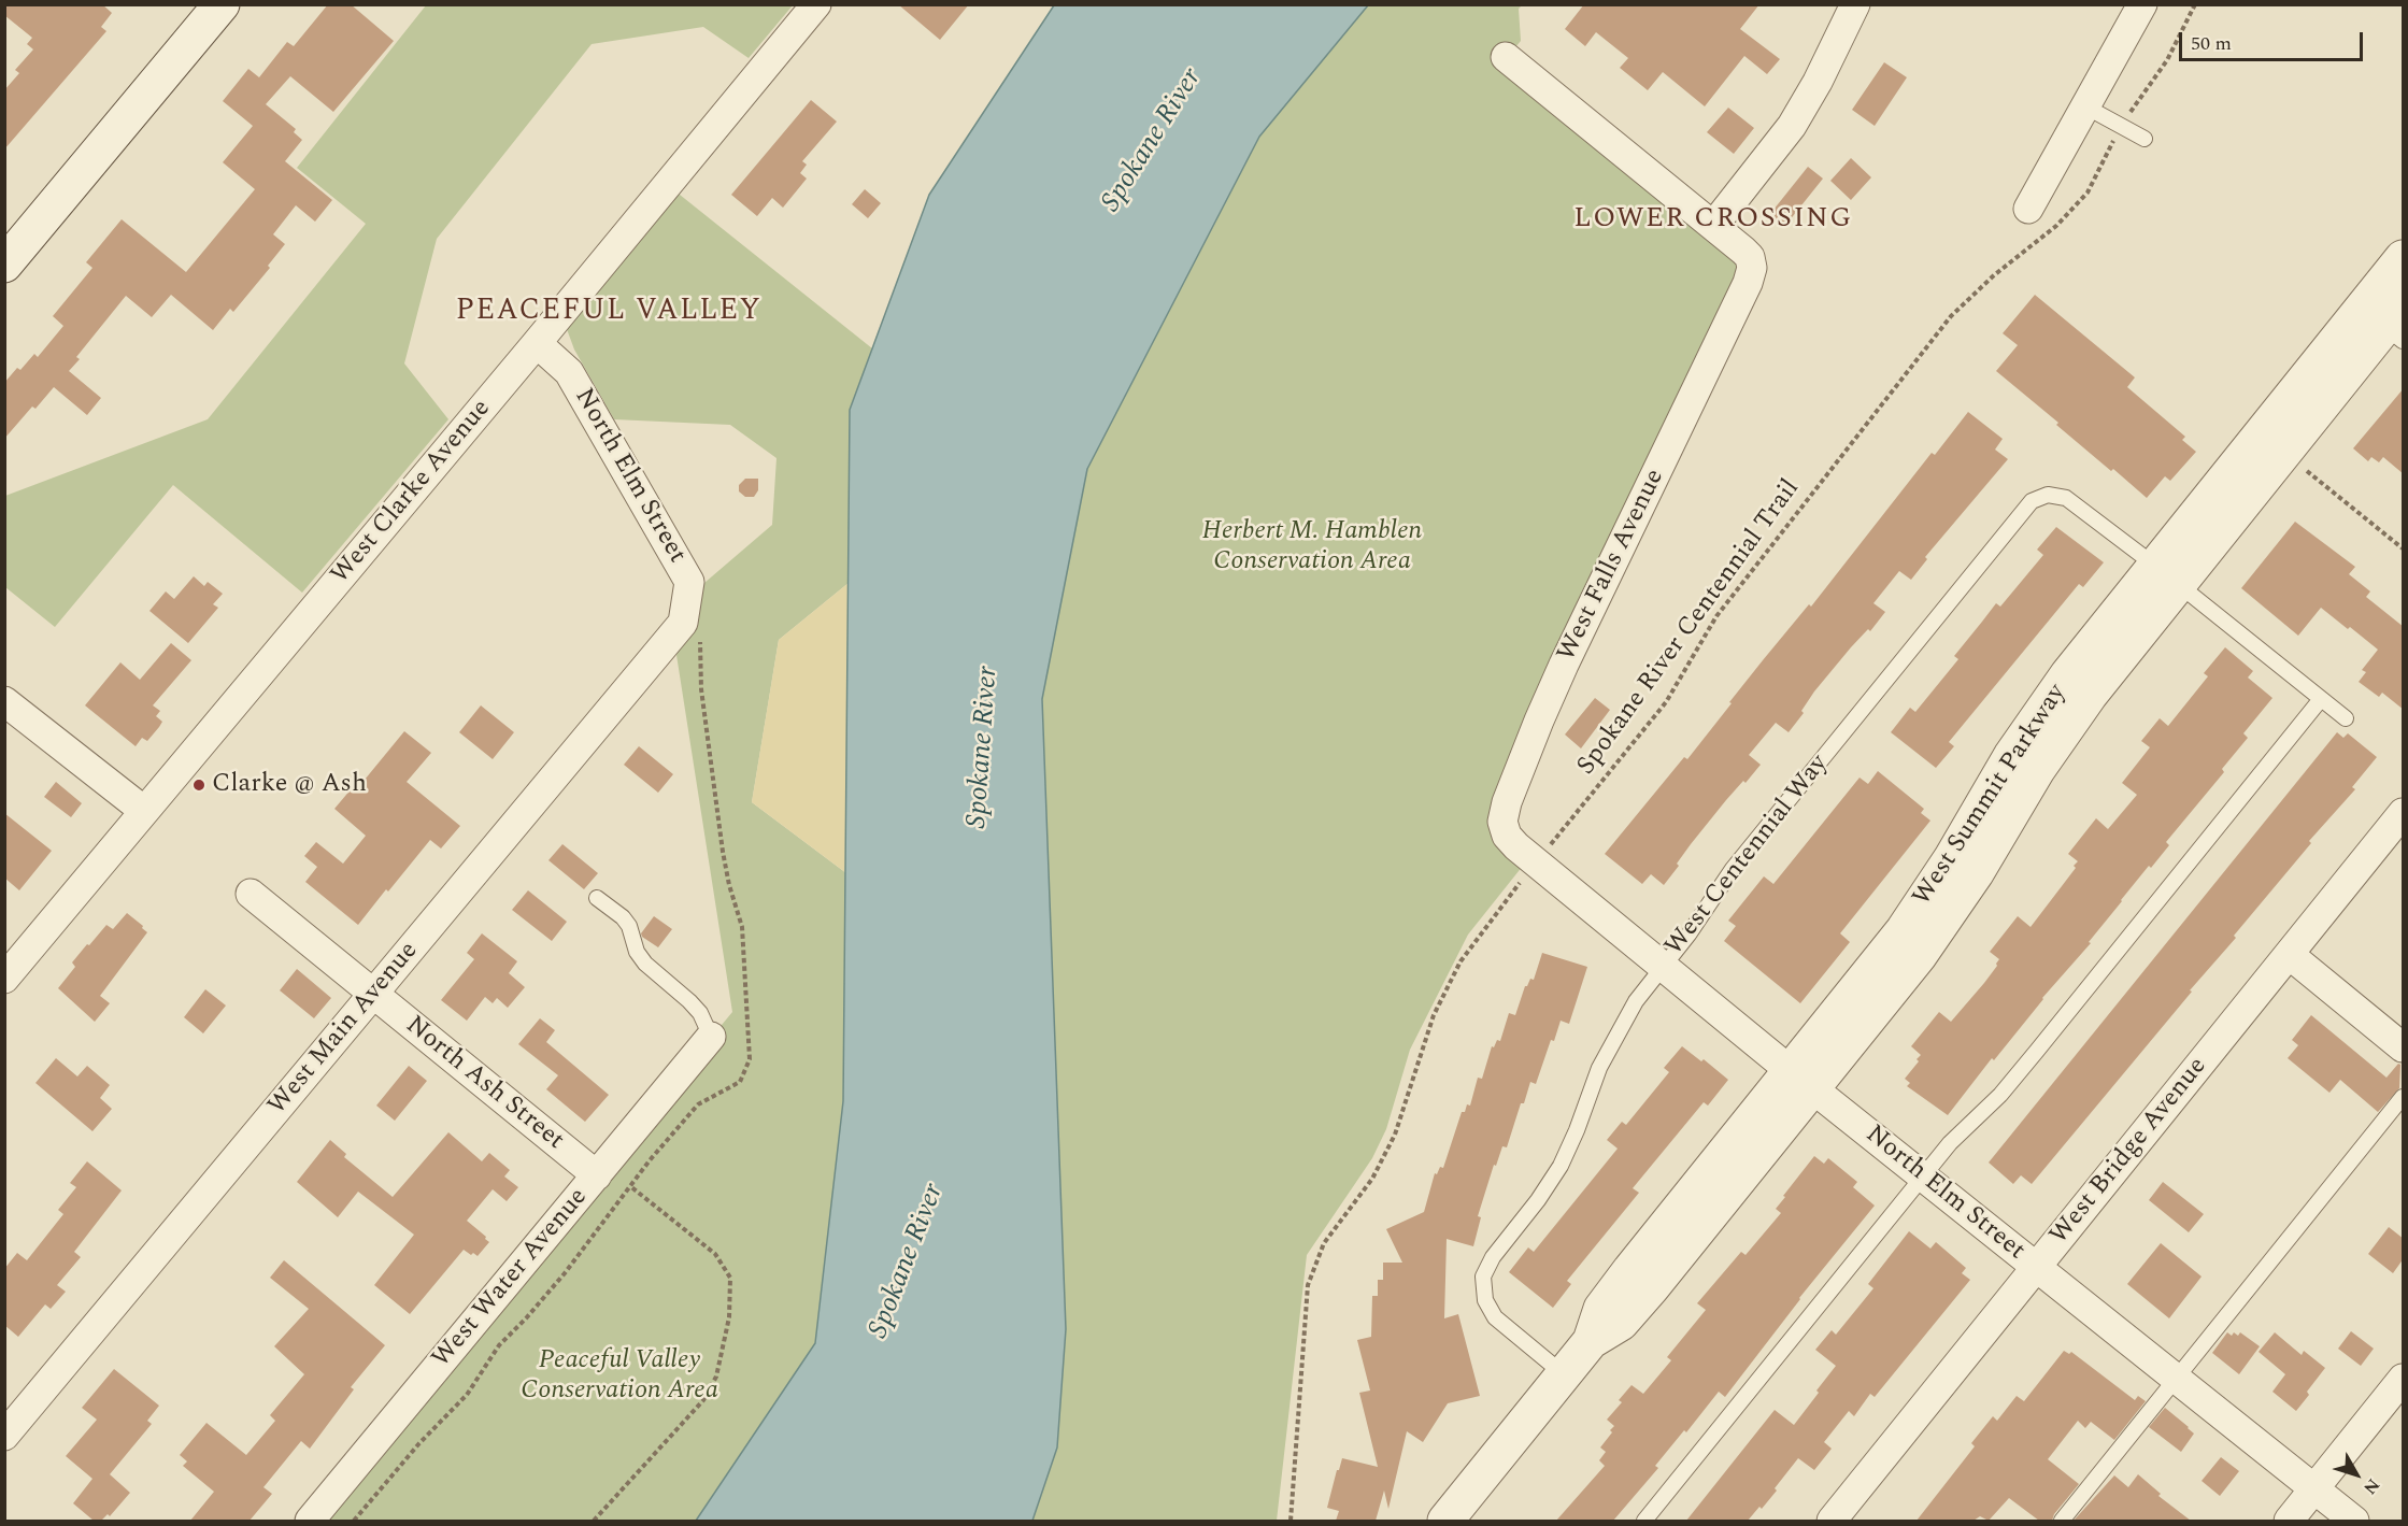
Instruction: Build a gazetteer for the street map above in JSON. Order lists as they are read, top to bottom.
{
  "streets": {
    "street": [
      "North Elm Street",
      "West Clarke Avenue",
      "West Falls Avenue",
      "West Summit Parkway",
      "West Main Avenue",
      "North Ash Street",
      "West Bridge Avenue",
      "West Water Avenue"
    ],
    "lane": ["West Centennial Way"],
    "path": ["Spokane River Centennial Trail"]
  },
  "crossings": [
    ["North Elm Street", "West Clarke Avenue"],
    ["North Elm Street", "West Falls Avenue"],
    ["North Elm Street", "Spokane River Centennial Trail"],
    ["North Elm Street", "West Summit Parkway"],
    ["North Elm Street", "West Centennial Way"],
    ["North Elm Street", "West Main Avenue"],
    ["North Elm Street", "West Bridge Avenue"],
    ["West Falls Avenue", "Spokane River Centennial Trail"],
    ["West Summit Parkway", "West Centennial Way"],
    ["West Main Avenue", "North Ash Street"],
    ["North Ash Street", "West Water Avenue"]
  ],
  "districts": ["LOWER CROSSING", "PEACEFUL VALLEY"],
  "water": ["Spokane River"],
  "parks": ["Herbert M. Hamblen Conservation Area", "Peaceful Valley Conservation Area"],
  "places": ["Clarke @ Ash"],
  "scale_bar": "50 m",
  "north": "bottom right"
}
